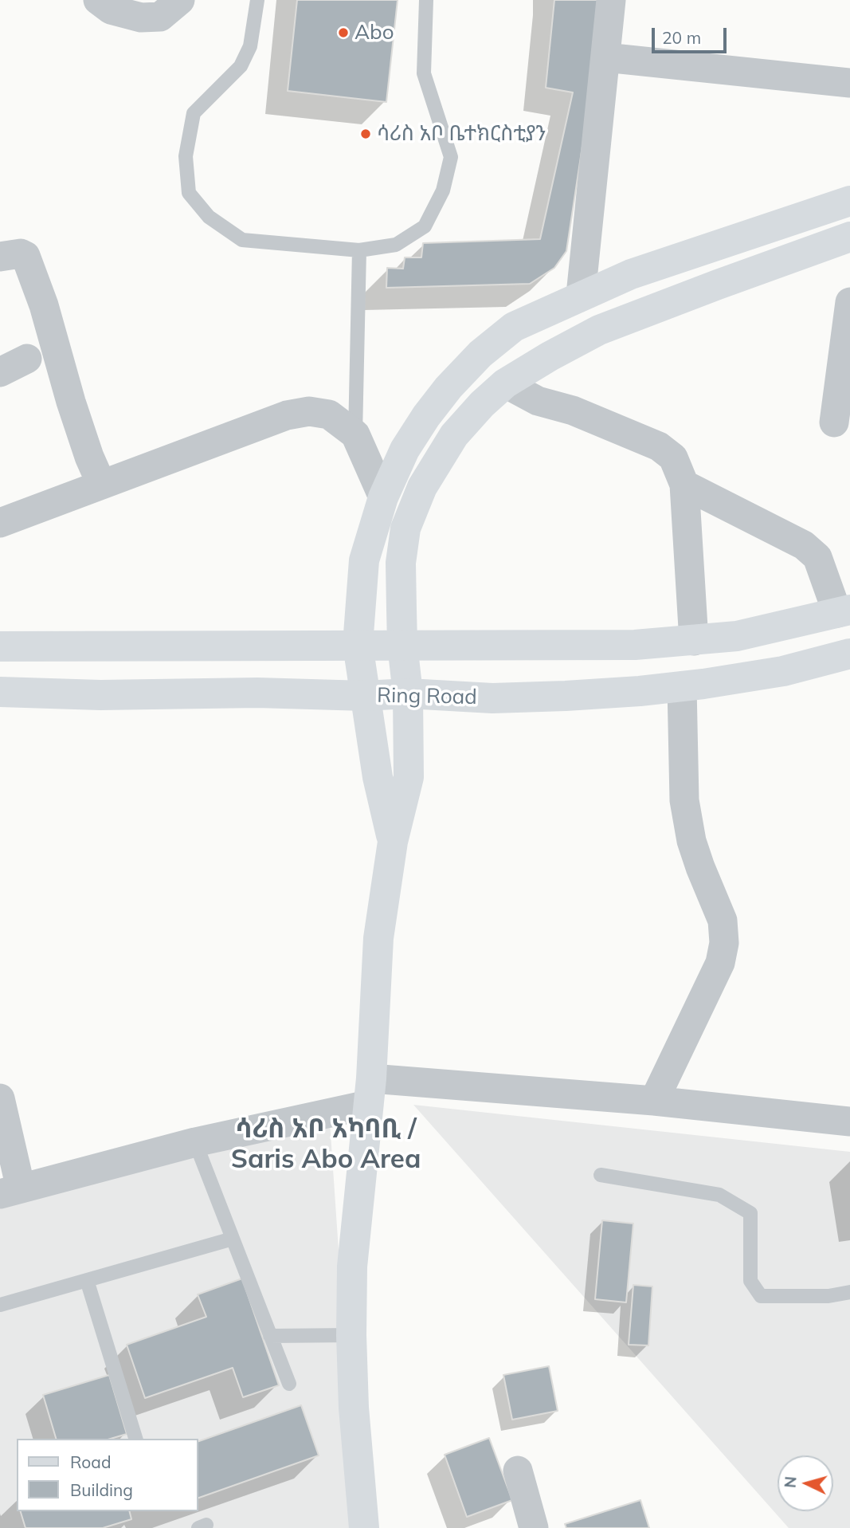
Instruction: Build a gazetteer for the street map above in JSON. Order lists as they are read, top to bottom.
{
  "streets": {
    "main road": ["Ring Road"]
  },
  "districts": ["ሳሪስ አቦ አካባቢ / Saris Abo Area"],
  "places": ["Abo", "ሳሪስ አቦ ቤተክርስቲያን"],
  "legend": ["Road", "Building"],
  "scale_bar": "20 m",
  "north": "left"
}
